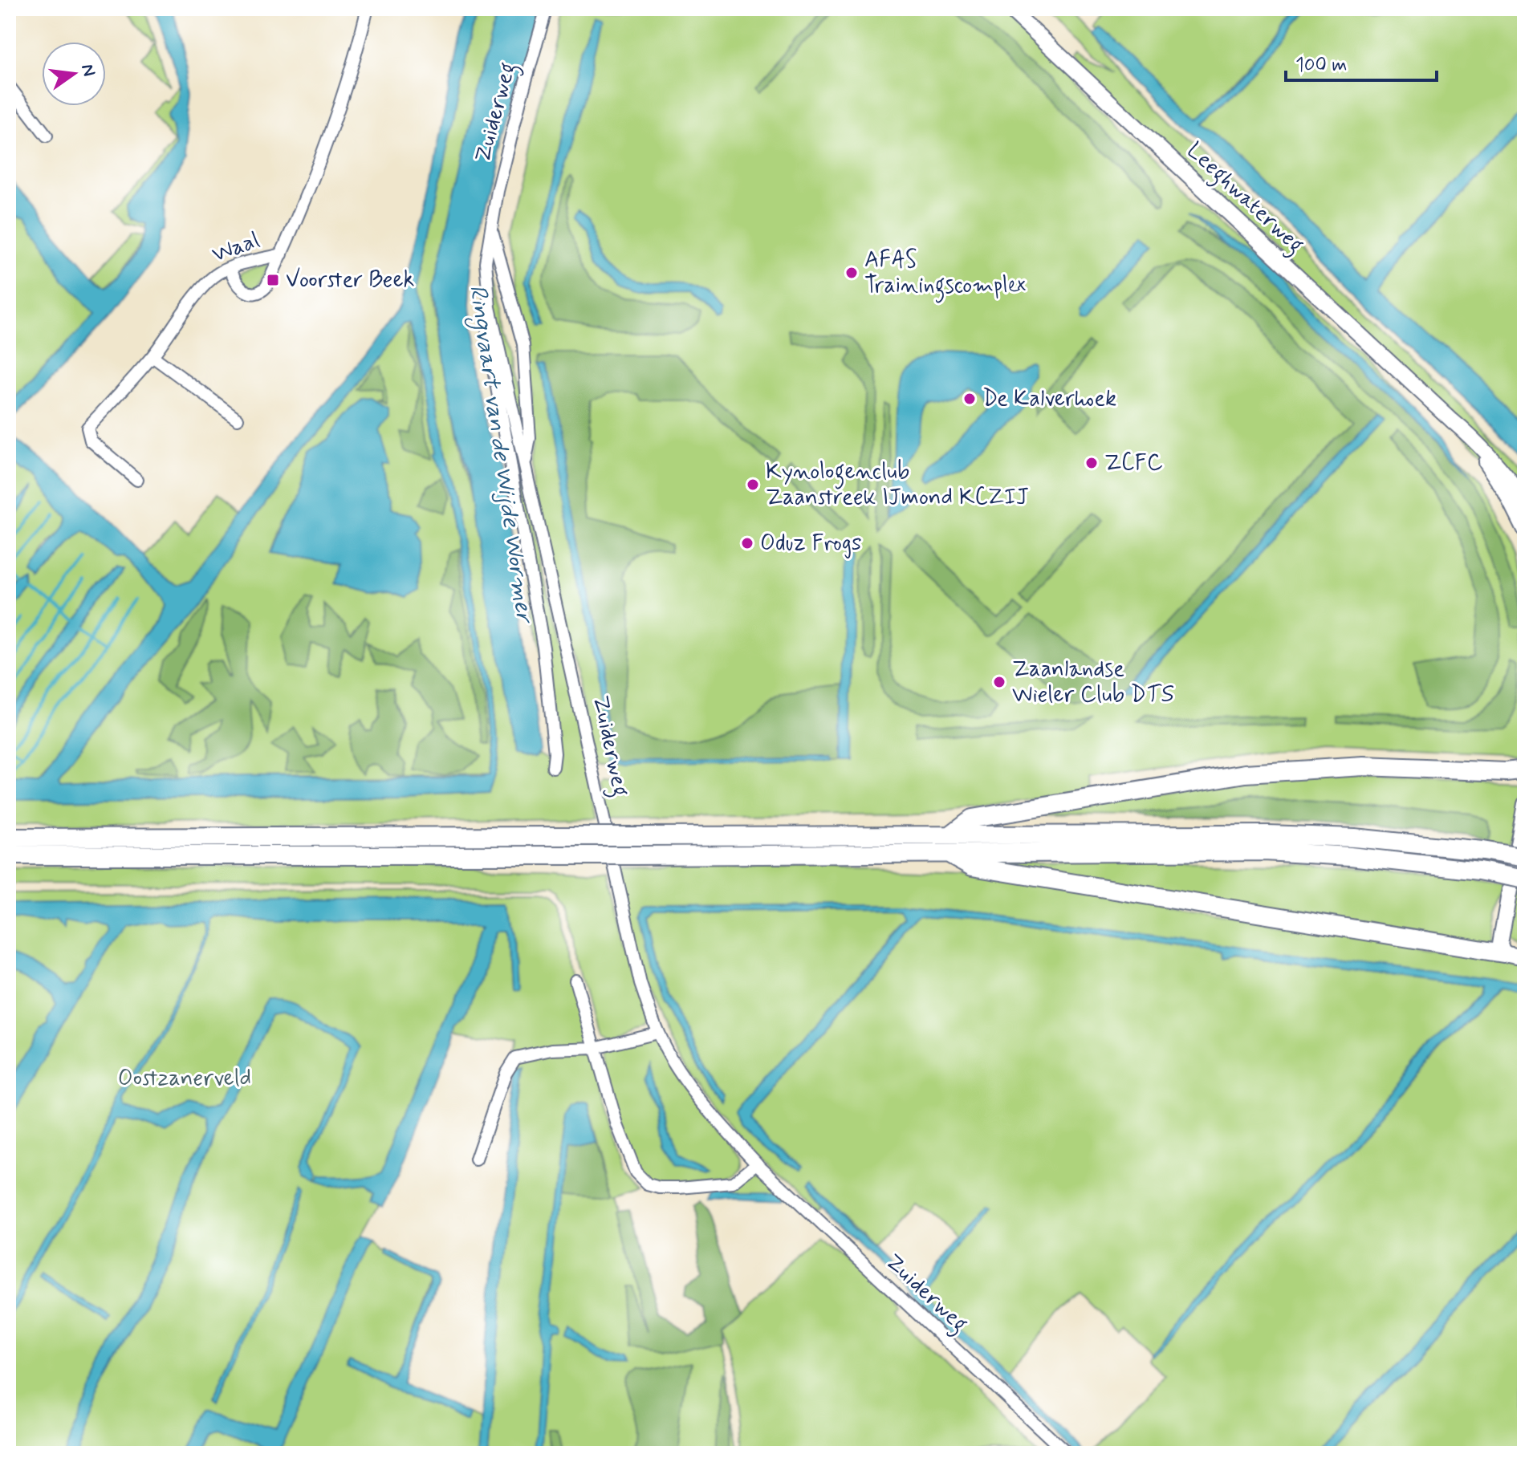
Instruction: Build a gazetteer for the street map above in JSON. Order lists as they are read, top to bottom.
{
  "streets": {
    "main road": ["Leeghwaterweg"],
    "street": ["Zuiderweg", "Waal"]
  },
  "water": ["Ringvaart van de Wijde Wormer"],
  "parks": ["Oostzanerveld"],
  "places": {
    "other": [
      "AFAS Trainingscomplex",
      "De Kalverhoek",
      "ZCFC",
      "Kynologenclub Zaanstreek IJmond KCZIJ",
      "Oduz Frogs",
      "Zaanlandse Wieler Club DTS"
    ],
    "transit": ["Voorster Beek"]
  },
  "scale_bar": "100 m",
  "north": "right"
}
